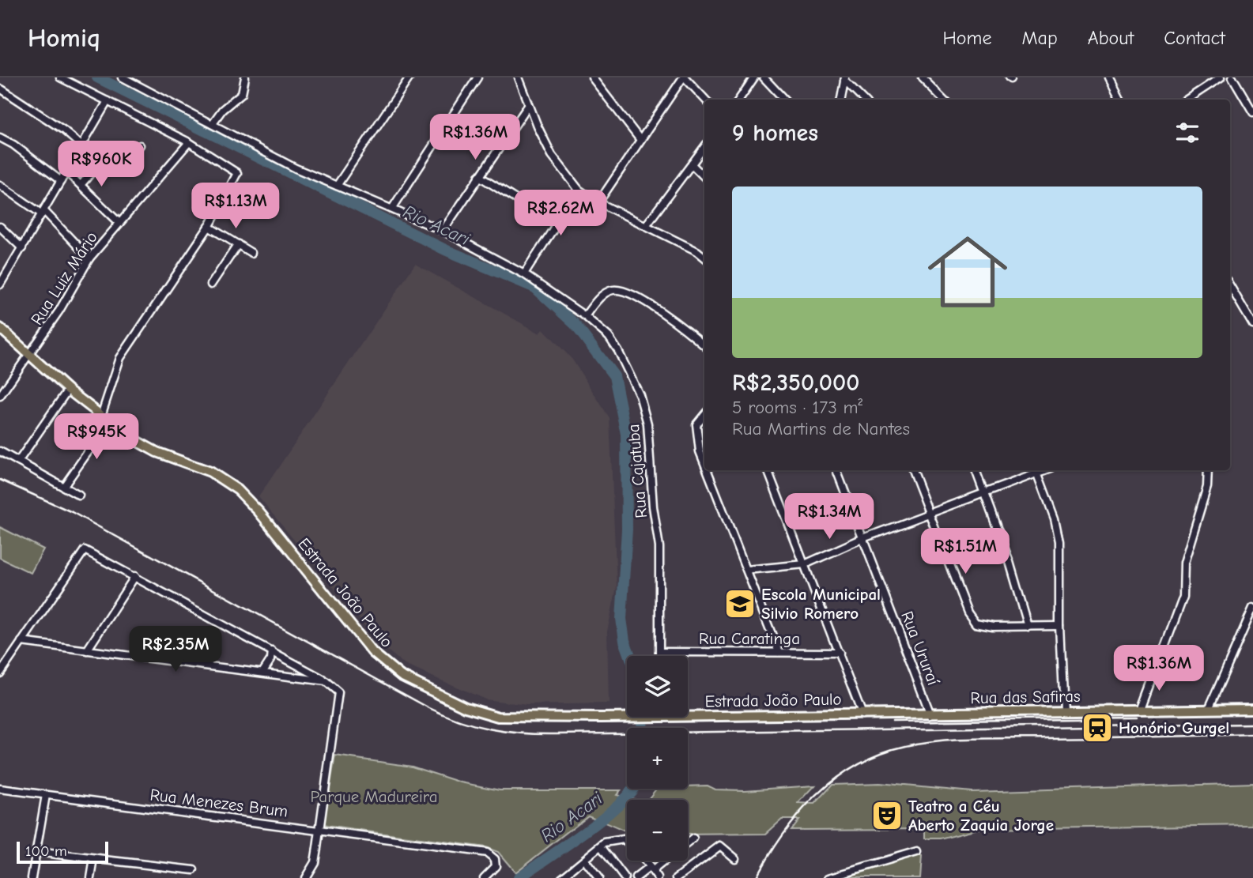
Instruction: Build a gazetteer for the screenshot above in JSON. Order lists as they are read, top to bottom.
{
  "streets": {
    "main road": ["Estrada João Paulo", "Rua das Safiras"],
    "street": [
      "Rua Luiz Mário",
      "Rua Cajatuba",
      "Rua Caratinga",
      "Rua Ururaí",
      "Rua Menezes Brum"
    ]
  },
  "crossings": [
    ["Rua Luiz Mário", "Estrada João Paulo"],
    ["Rua Cajatuba", "Rua Caratinga"],
    ["Estrada João Paulo", "Rua Ururaí"],
    ["Estrada João Paulo", "Rua das Safiras"],
    ["Rua Ururaí", "Rua das Safiras"]
  ],
  "water": ["Rio Acari"],
  "parks": ["Parque Madureira"],
  "places": {
    "school or university": ["Escola Municipal Silvio Romero"],
    "station": ["Honório Gurgel"],
    "theatre": ["Teatro a Céu Aberto Zaquia Jorge"]
  },
  "scale_bar": "100 m",
  "page": {
    "header": "Homiq",
    "nav": [
      "Home",
      "Map",
      "About",
      "Contact"
    ],
    "heading": "9 homes",
    "price": [
      "R$1.36M",
      "R$960K",
      "R$1.13M",
      "R$2.62M",
      "R$945K",
      "R$1.34M",
      "R$1.51M",
      "R$2.35M",
      "R$1.36M"
    ],
    "list": [
      {
        "name": "R$2,350,000",
        "note": "5 rooms · 173 m² · Rua Martins de Nantes"
      }
    ],
    "map_buttons": ["+", "−"],
    "scale": "100 m"
  }
}
